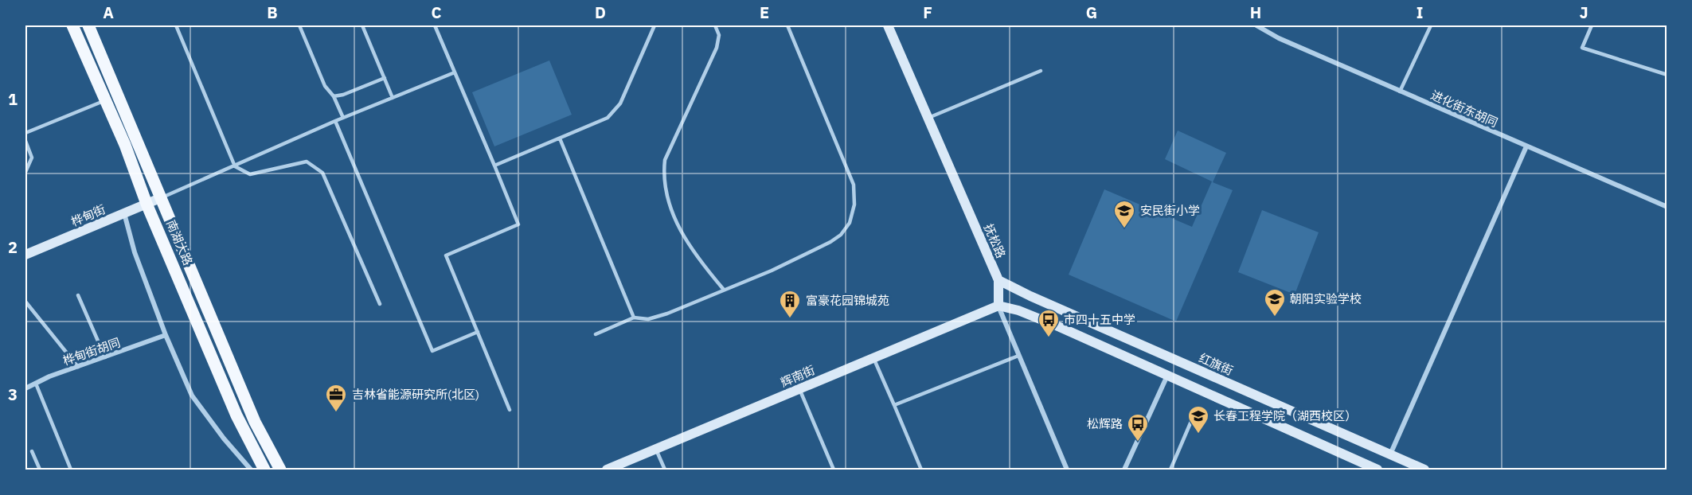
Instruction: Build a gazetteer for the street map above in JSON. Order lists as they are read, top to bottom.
{
  "streets": {
    "main road": ["南湖大路"],
    "street": [
      "进化街东胡同",
      "桦甸街",
      "抚松路",
      "桦甸街胡同",
      "红旗街",
      "辉南街"
    ]
  },
  "crossings": [
    ["桦甸街", "南湖大路"],
    ["抚松路", "红旗街"],
    ["抚松路", "辉南街"]
  ],
  "places": {
    "school or university": ["安民街小学", "朝阳实验学校", "长春工程学院（湖西校区）"],
    "building": ["富豪花园锦城苑"],
    "bus stop": ["市四十五中学", "松辉路"],
    "office": ["吉林省能源研究所(北区)"]
  },
  "grid": {
    "columns": [
      "A",
      "B",
      "C",
      "D",
      "E",
      "F",
      "G",
      "H",
      "I",
      "J"
    ],
    "rows": ["1", "2", "3"]
  }
}
